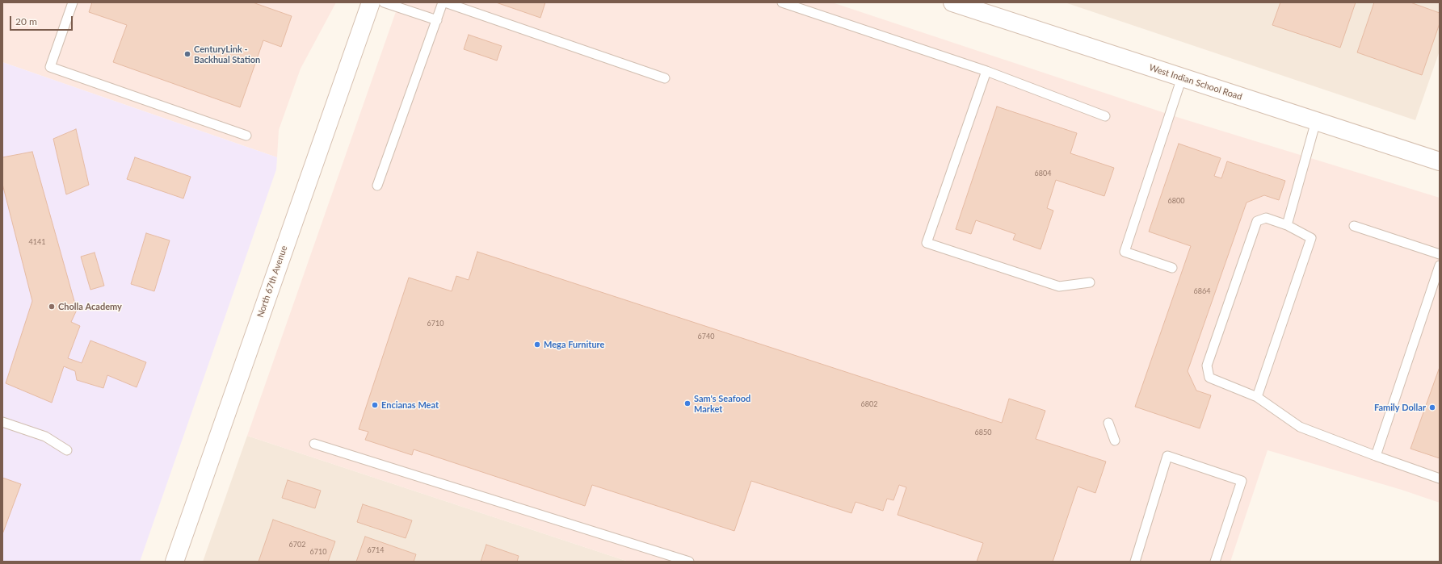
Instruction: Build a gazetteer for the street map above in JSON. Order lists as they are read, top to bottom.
{
  "streets": {
    "main road": ["West Indian School Road", "North 67th Avenue"]
  },
  "places": [
    "CenturyLink - Backhual Station",
    "Cholla Academy",
    "Mega Furniture",
    "Sam's Seafood Market",
    "Encianas Meat",
    "Family Dollar"
  ],
  "house_numbers": [
    "6804",
    "6800",
    "4141",
    "6864",
    "6710",
    "6740",
    "6802",
    "6850",
    "6702",
    "6714",
    "6710"
  ],
  "scale_bar": "20 m"
}
